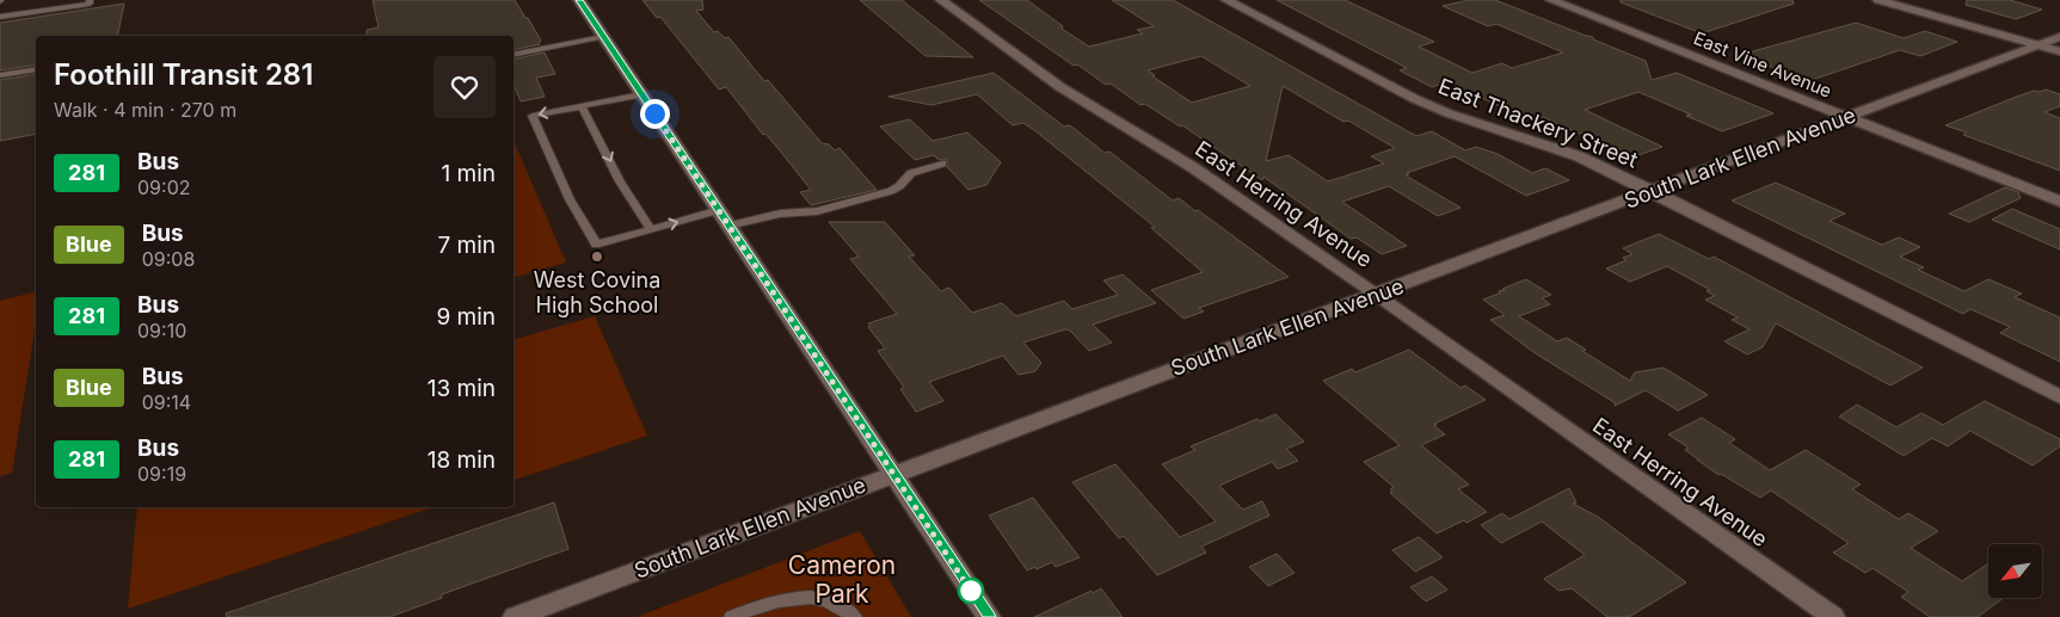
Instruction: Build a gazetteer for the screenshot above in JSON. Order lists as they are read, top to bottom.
{
  "streets": {
    "street": [
      "East Vine Avenue",
      "East Thackery Street",
      "South Lark Ellen Avenue",
      "East Herring Avenue"
    ]
  },
  "crossings": [
    ["East Vine Avenue", "South Lark Ellen Avenue"],
    ["East Thackery Street", "South Lark Ellen Avenue"],
    ["South Lark Ellen Avenue", "East Herring Avenue"]
  ],
  "parks": ["Cameron Park"],
  "places": ["West Covina High School"],
  "lines": ["bus line 281"],
  "north": "bottom left",
  "page": {
    "heading": ["Foothill Transit 281", "Walk · 4 min · 270 m"],
    "list": [
      {
        "mark": "281",
        "name": "Bus",
        "note": "09:02",
        "value": "1 min"
      },
      {
        "mark": "Blue",
        "name": "Bus",
        "note": "09:08",
        "value": "7 min"
      },
      {
        "mark": "281",
        "name": "Bus",
        "note": "09:10",
        "value": "9 min"
      },
      {
        "mark": "Blue",
        "name": "Bus",
        "note": "09:14",
        "value": "13 min"
      },
      {
        "mark": "281",
        "name": "Bus",
        "note": "09:19",
        "value": "18 min"
      }
    ]
  }
}
